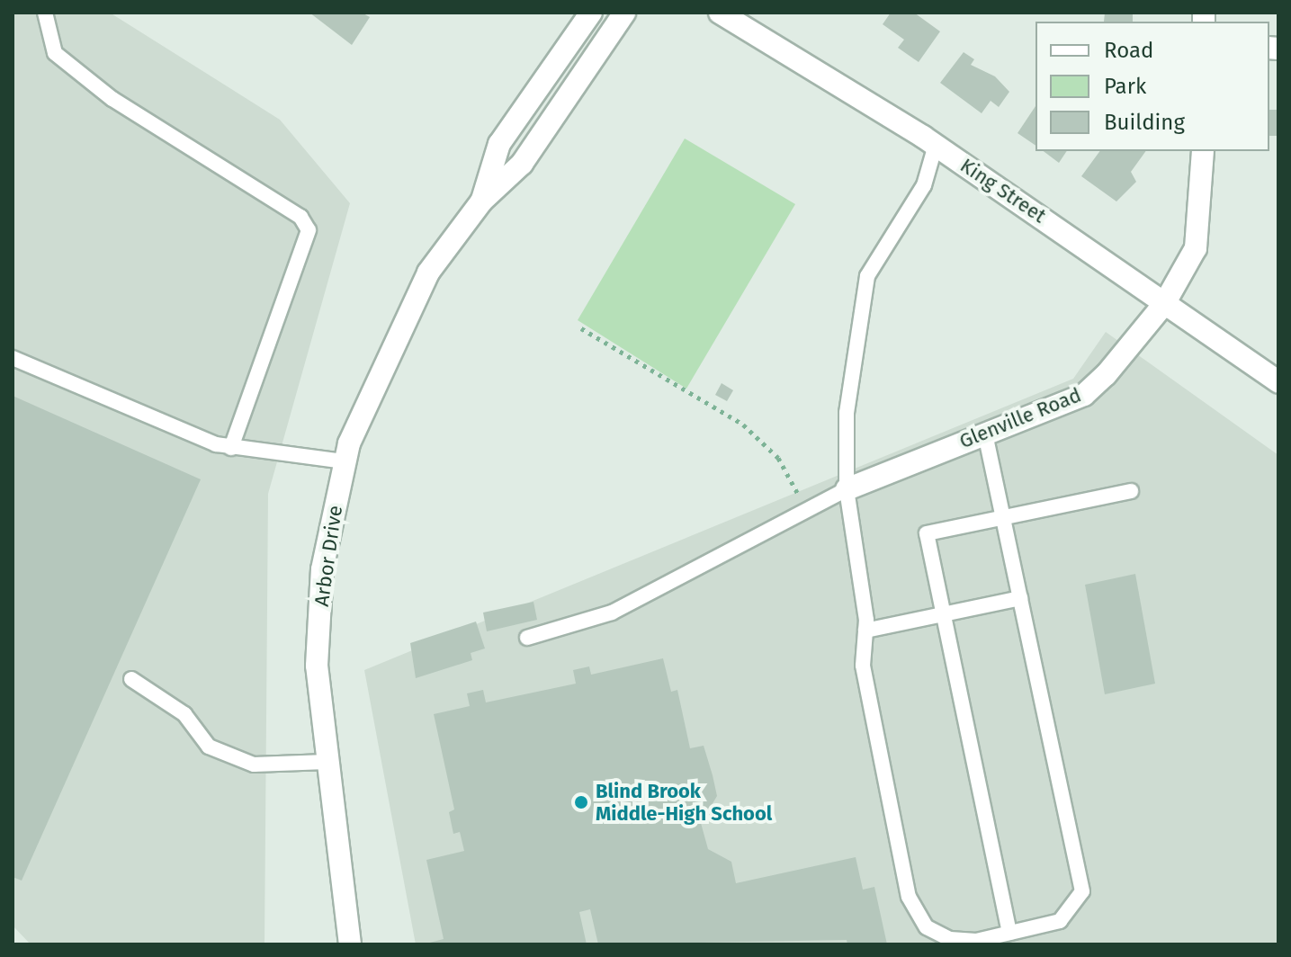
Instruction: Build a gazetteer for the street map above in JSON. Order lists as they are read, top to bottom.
{
  "streets": {
    "street": ["King Street", "Glenville Road", "Arbor Drive"]
  },
  "crossings": [
    ["King Street", "Glenville Road"]
  ],
  "places": ["Blind Brook Middle-High School"],
  "legend": ["Road", "Park", "Building"]
}
